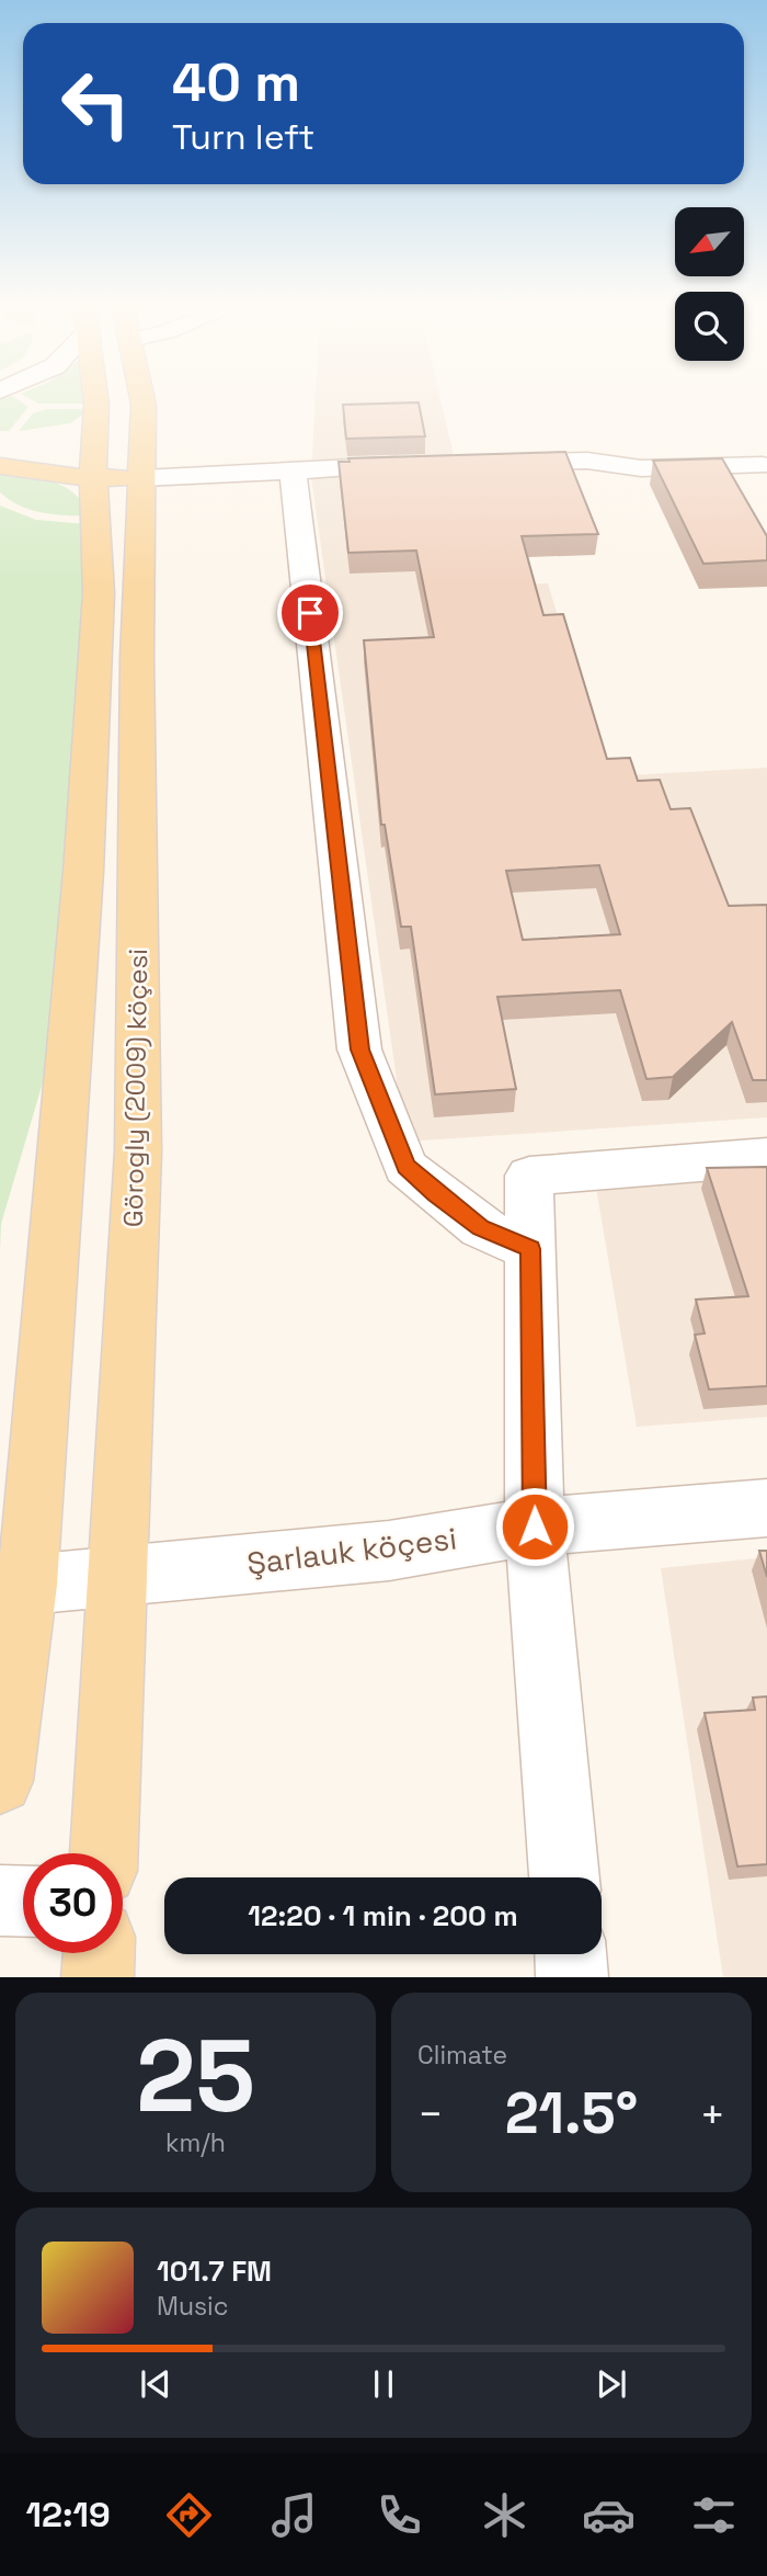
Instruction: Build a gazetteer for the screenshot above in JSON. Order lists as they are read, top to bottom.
{
  "streets": {
    "main road": ["Görogly (2009) köçesi"],
    "street": ["Şarlauk köçesi"]
  },
  "crossings": [
    ["Görogly (2009) köçesi", "Şarlauk köçesi"]
  ],
  "north": "bottom left",
  "page": {
    "turn": ["40 m", "Turn left"],
    "limit": "30",
    "trip": "12:20 · 1 min · 200 m",
    "tile": [
      ["25", "km/h"],
      "Climate"
    ],
    "heat": ["−", "21.5°", "+"],
    "song": ["101.7 FM", "Music"],
    "tabs": "12:19"
  }
}
